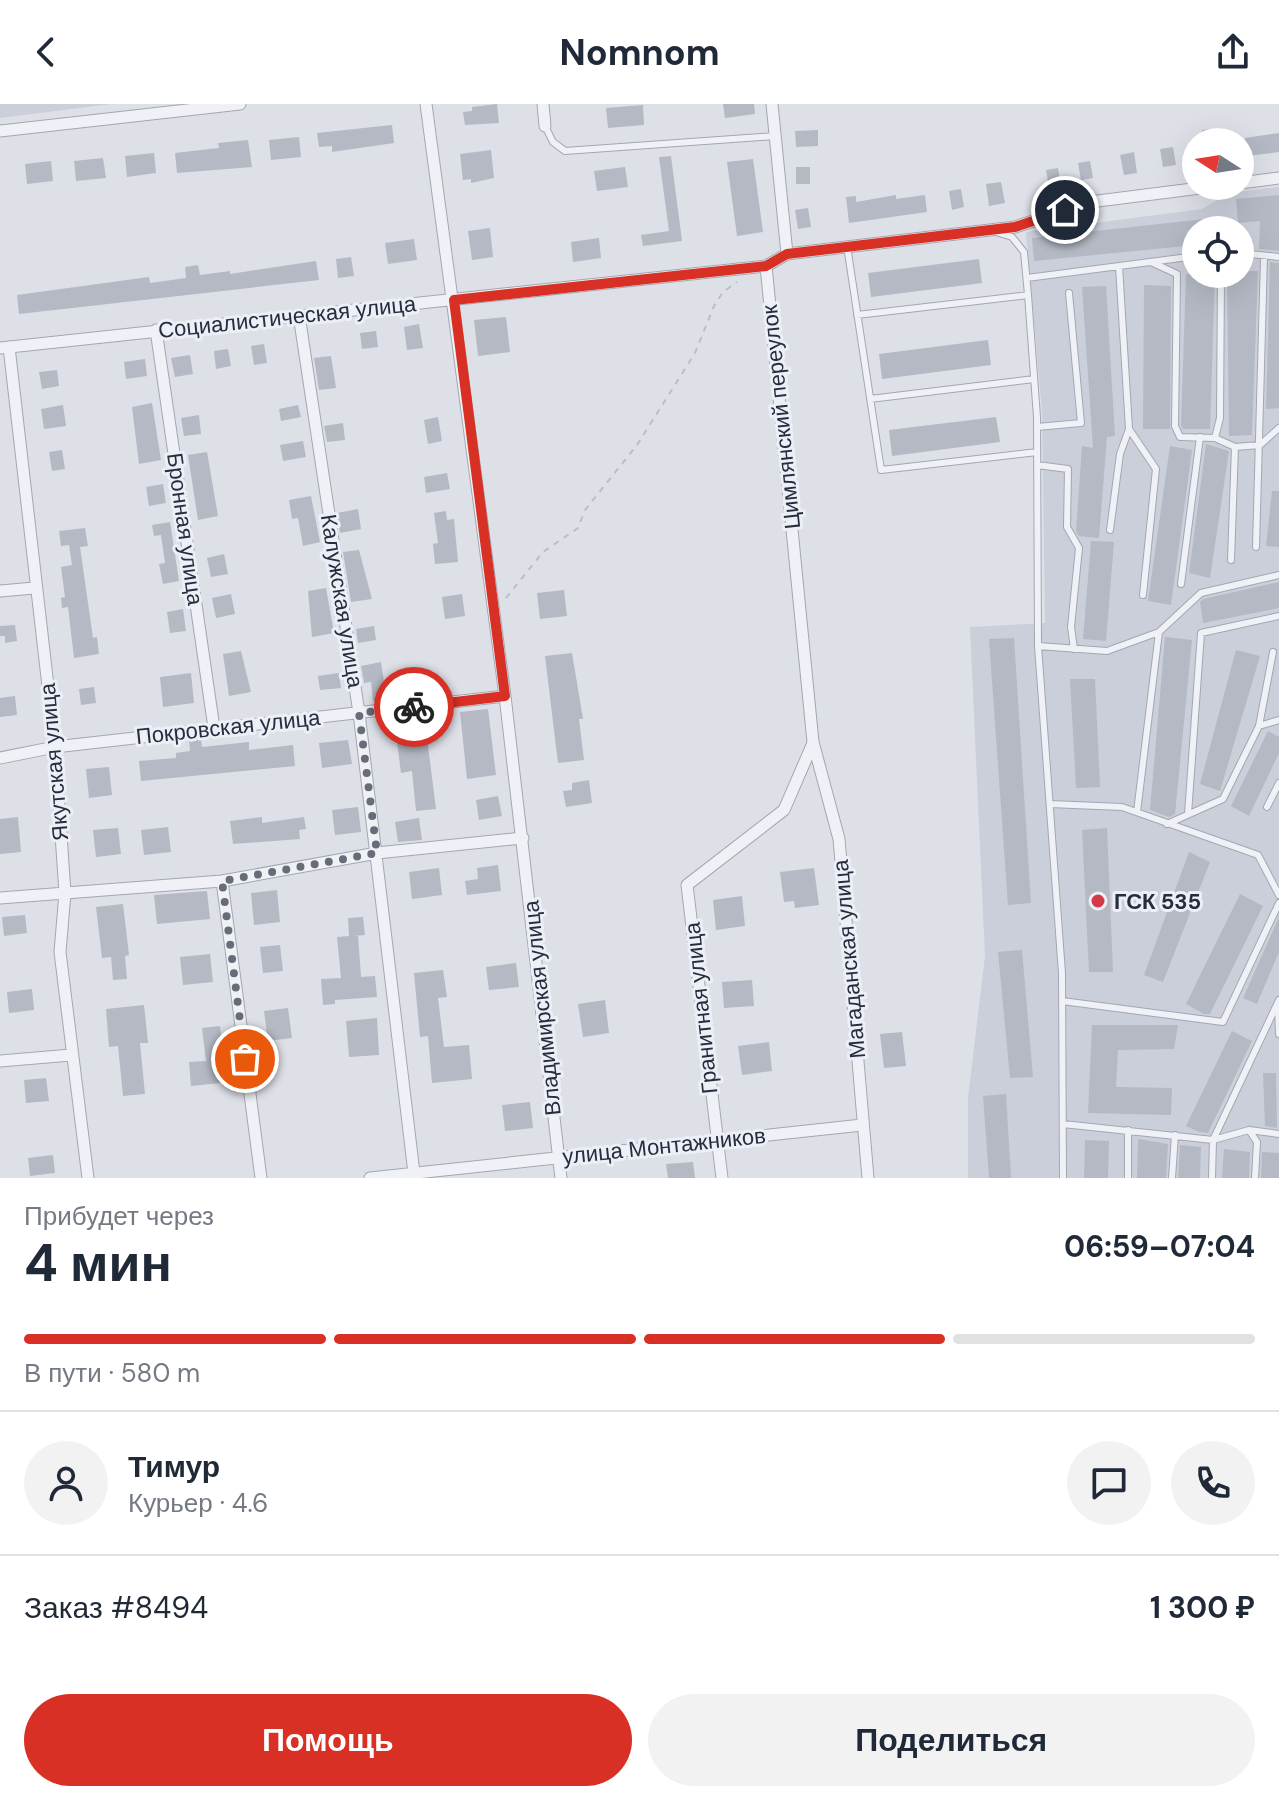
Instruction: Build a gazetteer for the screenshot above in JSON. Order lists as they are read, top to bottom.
{
  "streets": {
    "street": [
      "Социалистическая улица",
      "Цимлянский переулок",
      "Бронная улица",
      "Калужская улица",
      "Покровская улица",
      "Якутская улица",
      "Магаданская улица",
      "Владимирская улица",
      "Гранитная улица",
      "улица Монтажников"
    ]
  },
  "crossings": [
    ["Социалистическая улица", "Цимлянский переулок"],
    ["Социалистическая улица", "Бронная улица"],
    ["Социалистическая улица", "Калужская улица"],
    ["Социалистическая улица", "Якутская улица"],
    ["Социалистическая улица", "Владимирская улица"],
    ["Цимлянский переулок", "Магаданская улица"],
    ["Цимлянский переулок", "Гранитная улица"],
    ["Бронная улица", "Покровская улица"],
    ["Калужская улица", "Покровская улица"],
    ["Калужская улица", "улица Монтажников"],
    ["Покровская улица", "Якутская улица"],
    ["Покровская улица", "Владимирская улица"],
    ["Магаданская улица", "Гранитная улица"],
    ["Магаданская улица", "улица Монтажников"],
    ["Владимирская улица", "улица Монтажников"],
    ["Гранитная улица", "улица Монтажников"]
  ],
  "places": ["ГСК 535"],
  "north": "left",
  "page": {
    "header": "Nomnom",
    "heading": ["4 мин", "Прибудет через", "06:59–07:04"],
    "panel": [
      "Тимур",
      "Курьер · 4.6",
      "Заказ #8494",
      "1 300 ₽"
    ],
    "bar": "В пути · 580 m",
    "buttons": ["Помощь", "Поделиться"]
  }
}
